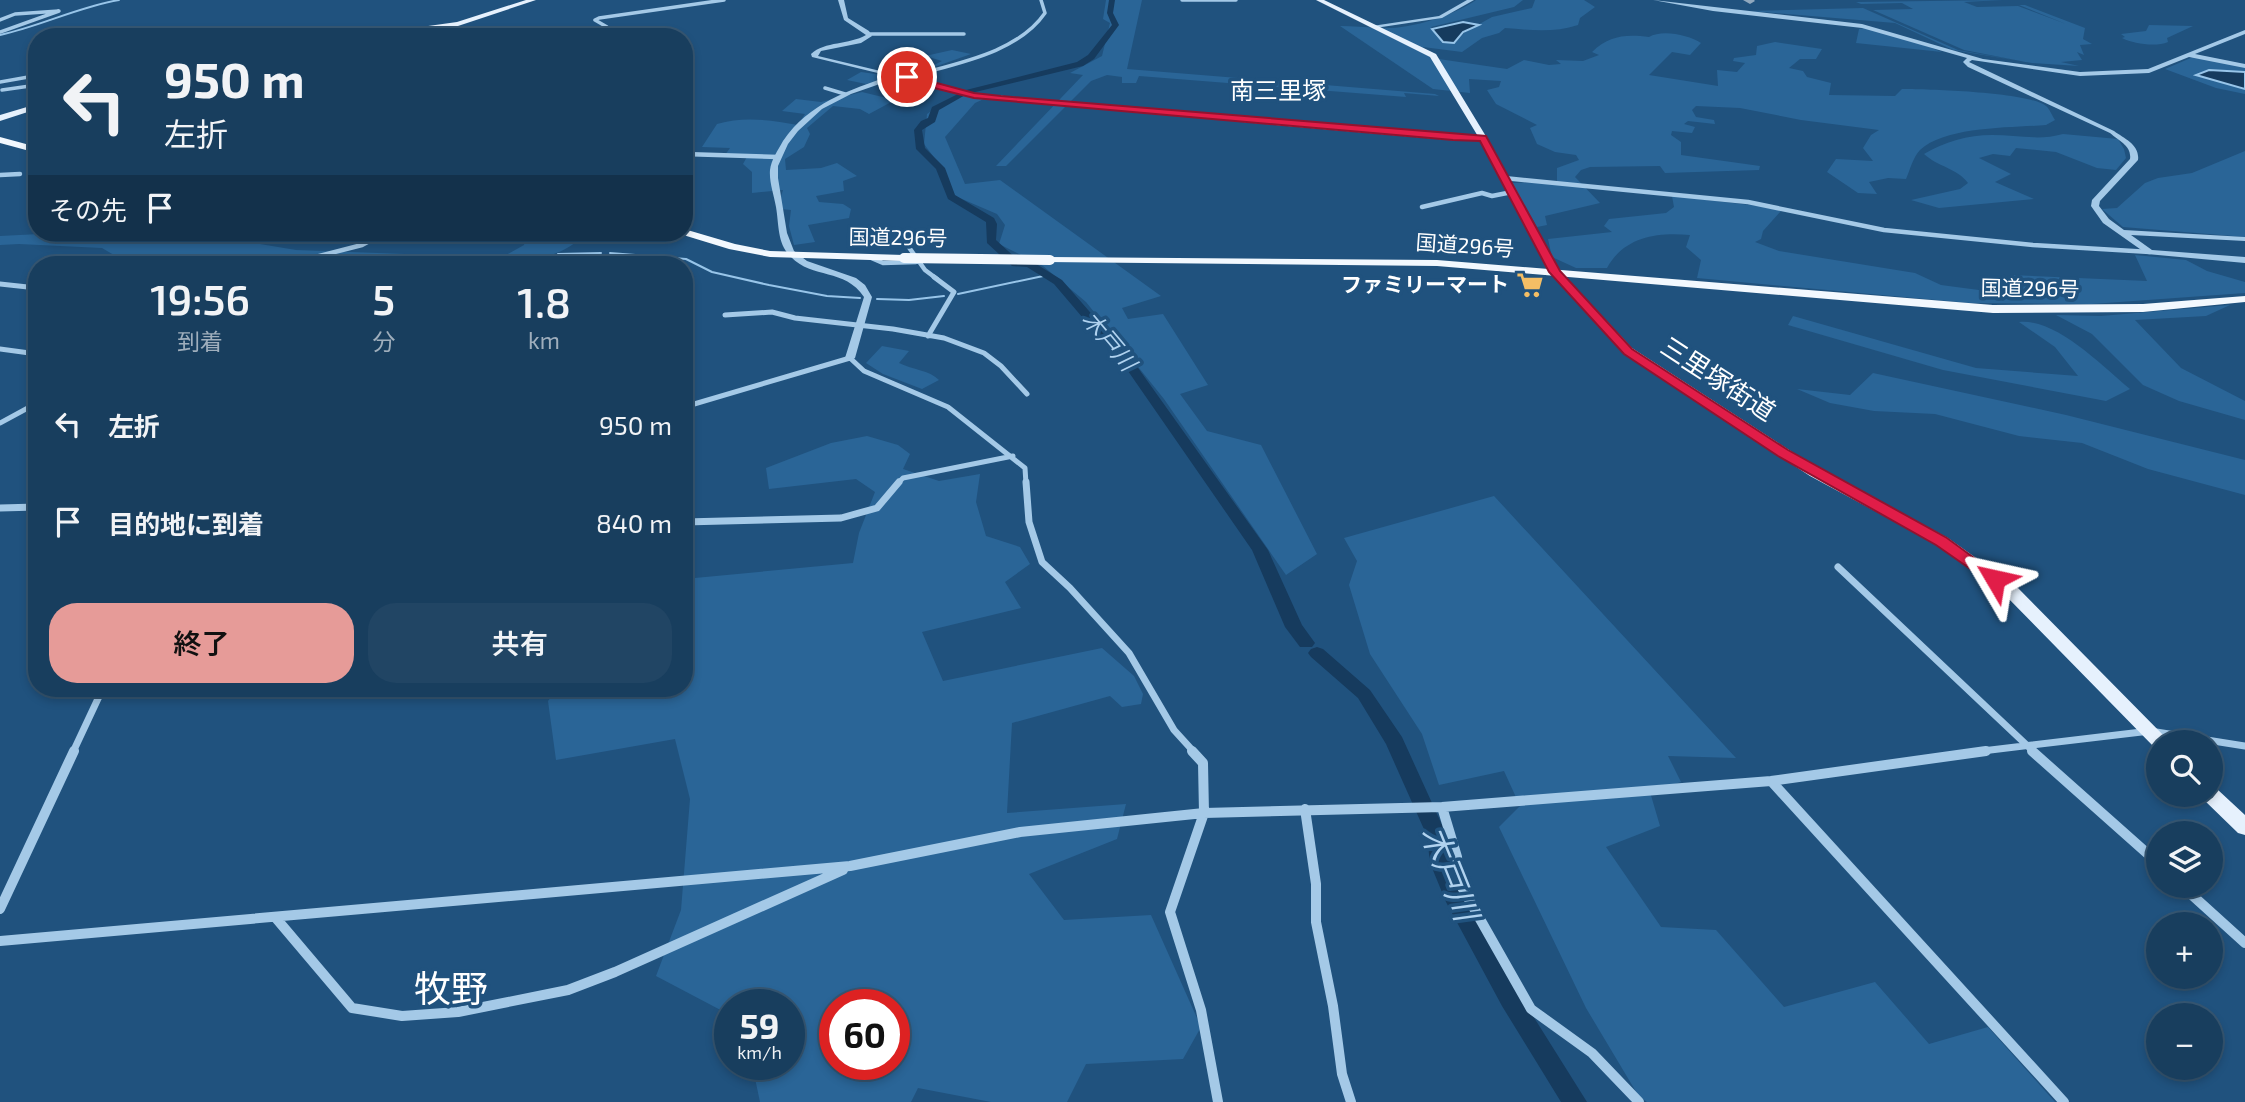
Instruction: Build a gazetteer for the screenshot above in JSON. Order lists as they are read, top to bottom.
{
  "streets": {
    "highway": ["国道296号"],
    "main road": ["三里塚街道"]
  },
  "crossings": [
    ["国道296号", "三里塚街道"]
  ],
  "districts": ["南三里塚", "牧野"],
  "water": ["木戸川"],
  "places": {
    "supermarket": ["ファミリーマート"]
  },
  "page": {
    "turn": ["950 m", "左折"],
    "then": "その先",
    "eta": [
      "19:56",
      "到着",
      "5",
      "分",
      "1.8",
      "km"
    ],
    "list": [
      {
        "name": "左折",
        "value": "950 m"
      },
      {
        "name": "目的地に到着",
        "value": "840 m"
      }
    ],
    "buttons": ["終了", "共有"],
    "map_buttons": ["+", "−"],
    "speed": "59 km/h",
    "limit": "60"
  }
}
